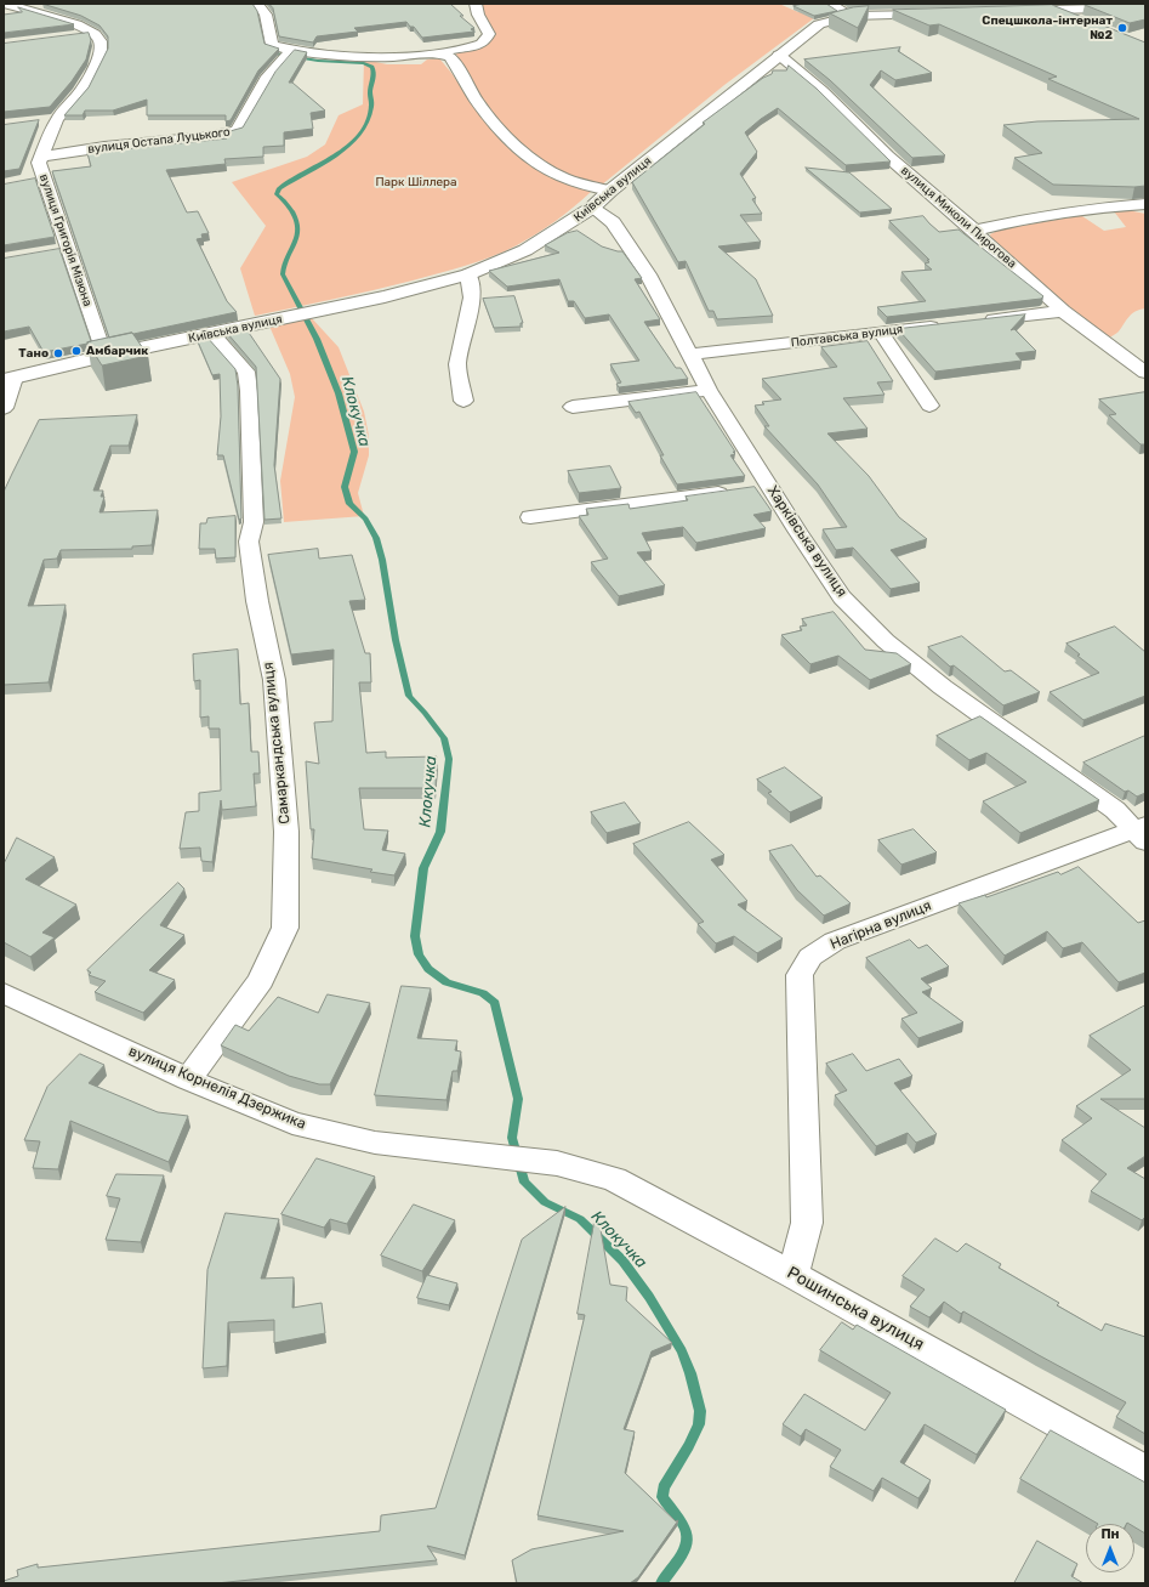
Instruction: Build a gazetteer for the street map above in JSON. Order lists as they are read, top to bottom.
{
  "streets": {
    "street": [
      "вулиця Остапа Луцького",
      "Київська вулиця",
      "вулиця Миколи Пирогова",
      "вулиця Григорія Мізюна",
      "Полтавська вулиця",
      "Харківська вулиця",
      "Самаркандська вулиця",
      "Нагірна вулиця",
      "вулиця Корнелія Дзержика",
      "Рошинська вулиця"
    ]
  },
  "crossings": [
    ["вулиця Остапа Луцького", "вулиця Григорія Мізюна"],
    ["Київська вулиця", "вулиця Миколи Пирогова"],
    ["Київська вулиця", "вулиця Григорія Мізюна"],
    ["Київська вулиця", "Харківська вулиця"],
    ["Київська вулиця", "Самаркандська вулиця"],
    ["Полтавська вулиця", "Харківська вулиця"],
    ["Харківська вулиця", "Нагірна вулиця"],
    ["Самаркандська вулиця", "вулиця Корнелія Дзержика"],
    ["Нагірна вулиця", "Рошинська вулиця"],
    ["вулиця Корнелія Дзержика", "Рошинська вулиця"]
  ],
  "water": ["Клокучка"],
  "parks": ["Парк Шіллера"],
  "places": ["Спецшкола-інтернат №2", "Амбарчик", "Тано"],
  "north": "top"
}
